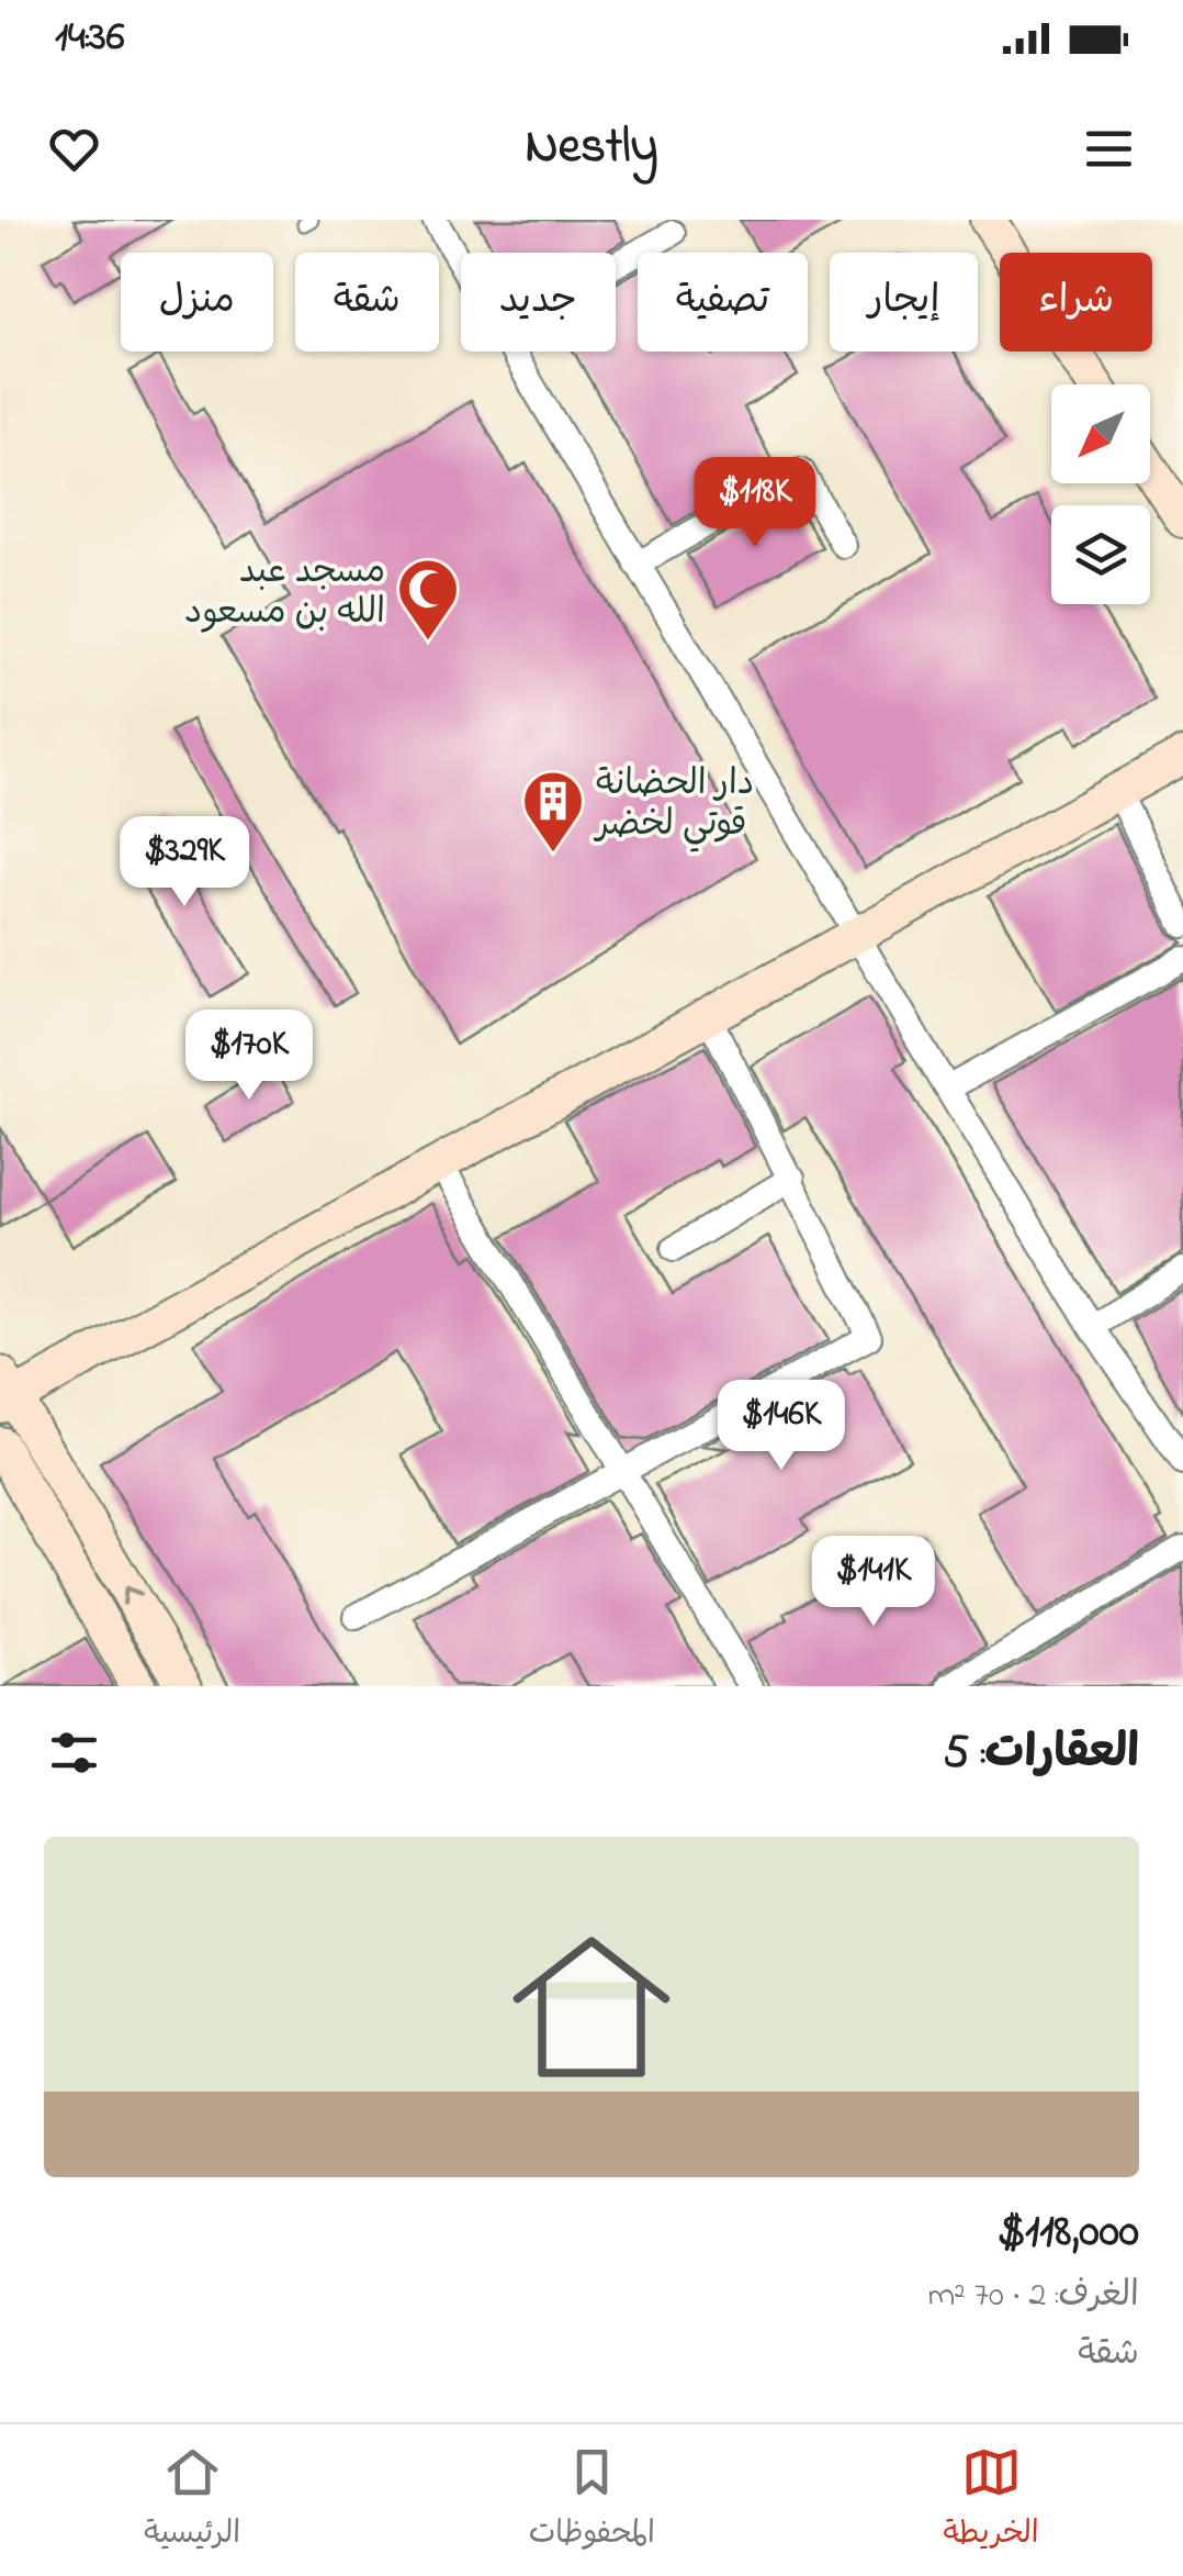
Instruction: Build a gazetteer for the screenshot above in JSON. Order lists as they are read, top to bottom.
{
  "places": {
    "mosque": ["مسجد عبد الله بن مسعود"],
    "building": ["دار الحضانة قوتي لخضر"]
  },
  "north": "bottom left",
  "page": {
    "status": "14:36",
    "header": "Nestly",
    "chip": [
      "شراء",
      "إيجار",
      "تصفية",
      "جديد",
      "شقة",
      "منزل"
    ],
    "price": [
      "$118K",
      "$329K",
      "$170K",
      "$146K",
      "$141K"
    ],
    "heading": "العقارات: 5",
    "list": [
      {
        "name": "$118,000",
        "note": "الغرف: 2 · 70 m² · شقة"
      }
    ],
    "tabs": ["الخريطة", "المحفوظات", "الرئيسية"]
  }
}
